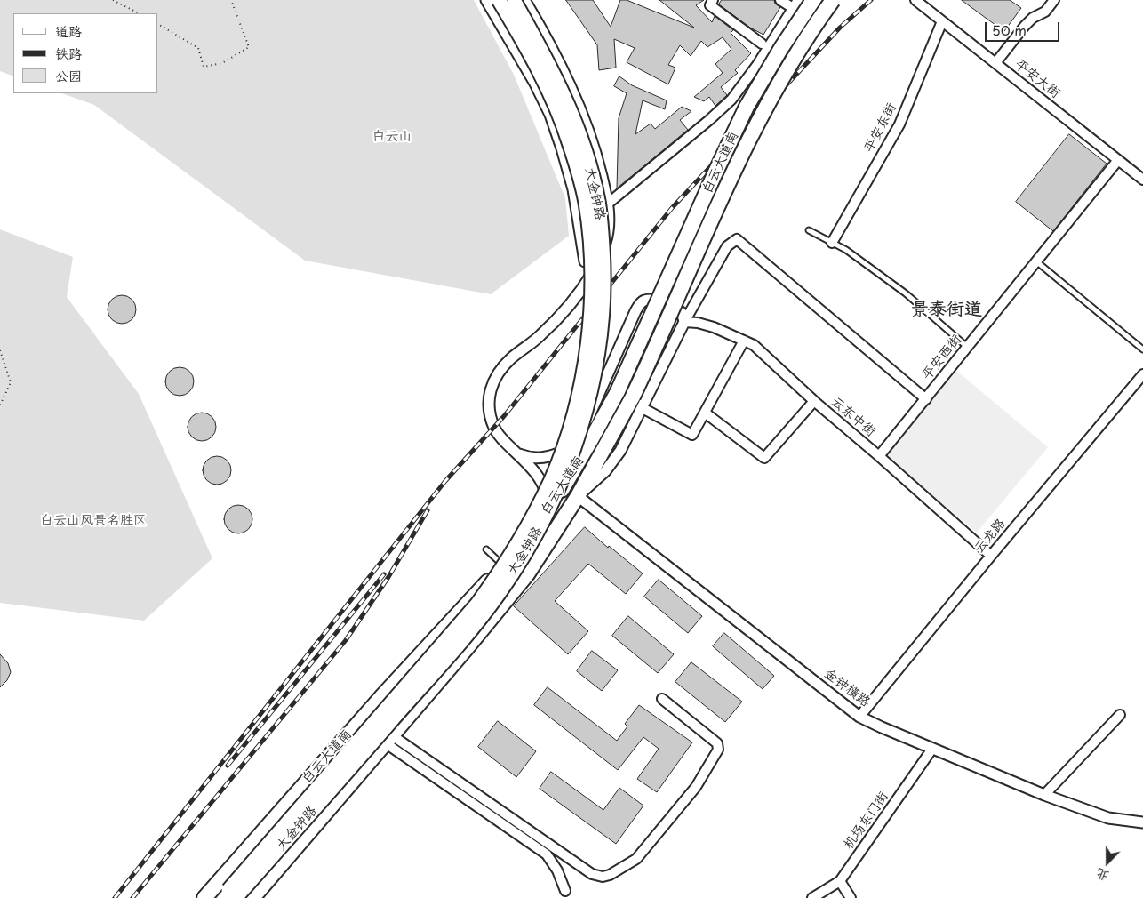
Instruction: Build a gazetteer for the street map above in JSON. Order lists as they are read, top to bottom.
{
  "streets": {
    "highway": ["白云大道南"],
    "main road": ["大金钟路"],
    "street": [
      "平安大街",
      "平安东街",
      "平安西街",
      "云东中街",
      "云龙路",
      "金钟横路",
      "机场东门街"
    ]
  },
  "crossings": [
    ["平安大街", "平安东街"],
    ["平安大街", "平安西街"],
    ["白云大道南", "金钟横路"],
    ["平安西街", "云东中街"],
    ["云东中街", "云龙路"],
    ["云龙路", "金钟横路"],
    ["金钟横路", "机场东门街"]
  ],
  "districts": ["景泰街道"],
  "parks": ["白云山", "白云山风景名胜区"],
  "legend": ["道路", "铁路", "公园"],
  "scale_bar": "50 m",
  "north": "bottom"
}
